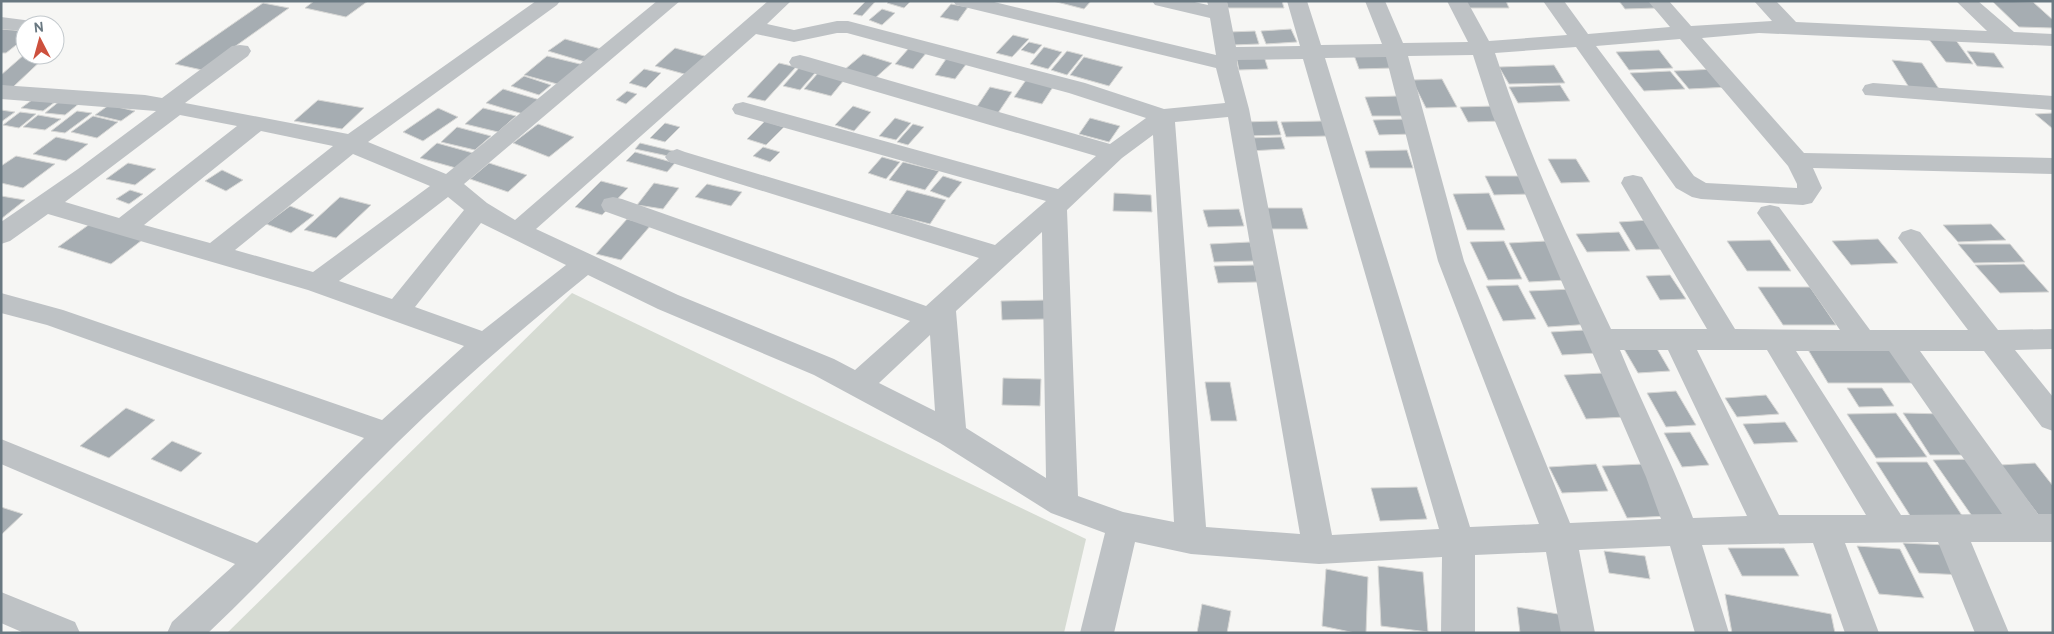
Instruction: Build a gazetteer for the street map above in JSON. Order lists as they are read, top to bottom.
{
  "north": "top"
}
